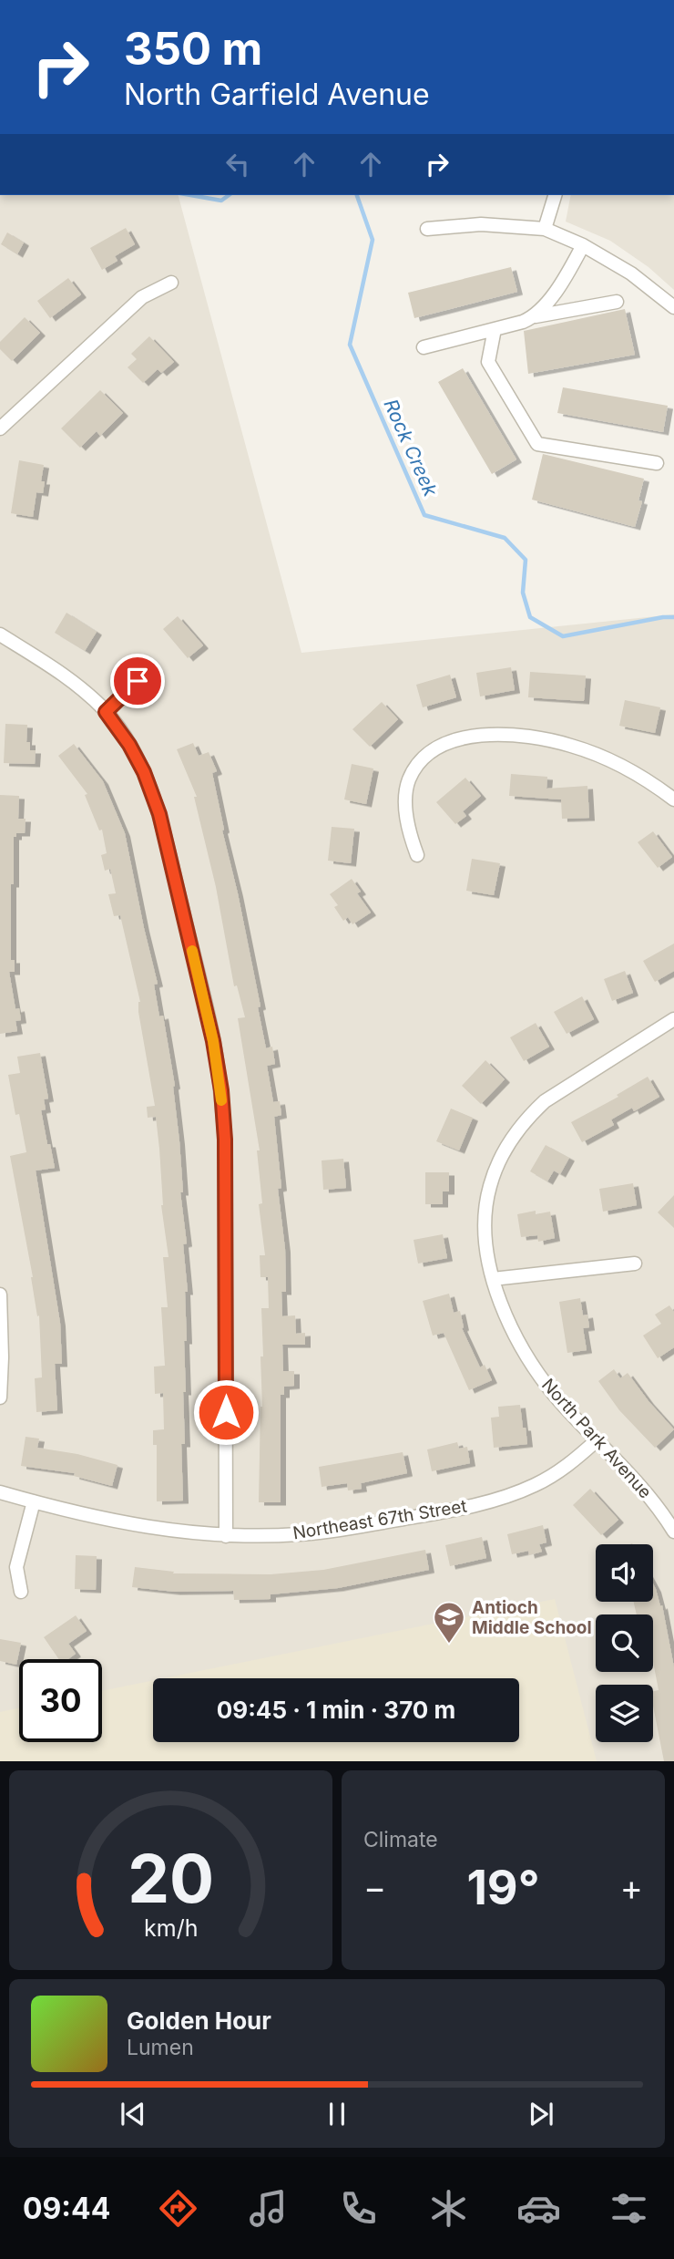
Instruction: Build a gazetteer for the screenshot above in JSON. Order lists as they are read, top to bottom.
{
  "streets": {
    "street": ["North Park Avenue", "Northeast 67th Street"]
  },
  "crossings": [
    ["North Park Avenue", "Northeast 67th Street"]
  ],
  "water": ["Rock Creek"],
  "places": {
    "school or university": ["Antioch Middle School"]
  },
  "page": {
    "turn": ["350 m", "North Garfield Avenue"],
    "limit": "30",
    "trip": "09:45 · 1 min · 370 m",
    "tile": "Climate",
    "heat": ["−", "19°", "+"],
    "song": ["Golden Hour", "Lumen"],
    "tabs": "09:44",
    "gauge": ["20", "km/h"]
  }
}
